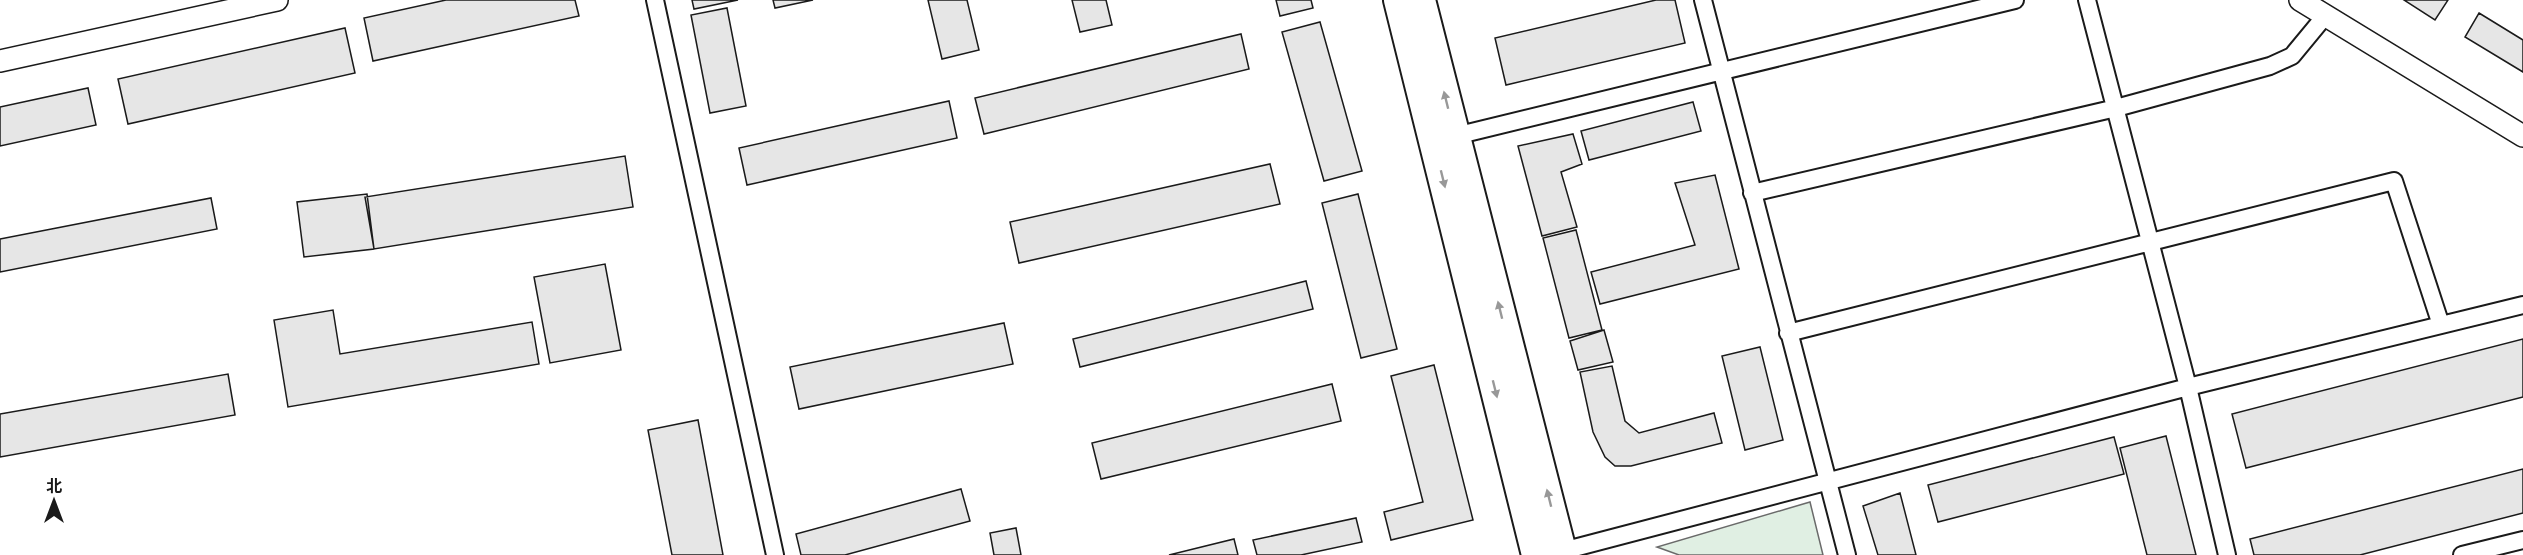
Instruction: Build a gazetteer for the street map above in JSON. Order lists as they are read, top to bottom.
{
  "north": "top"
}
